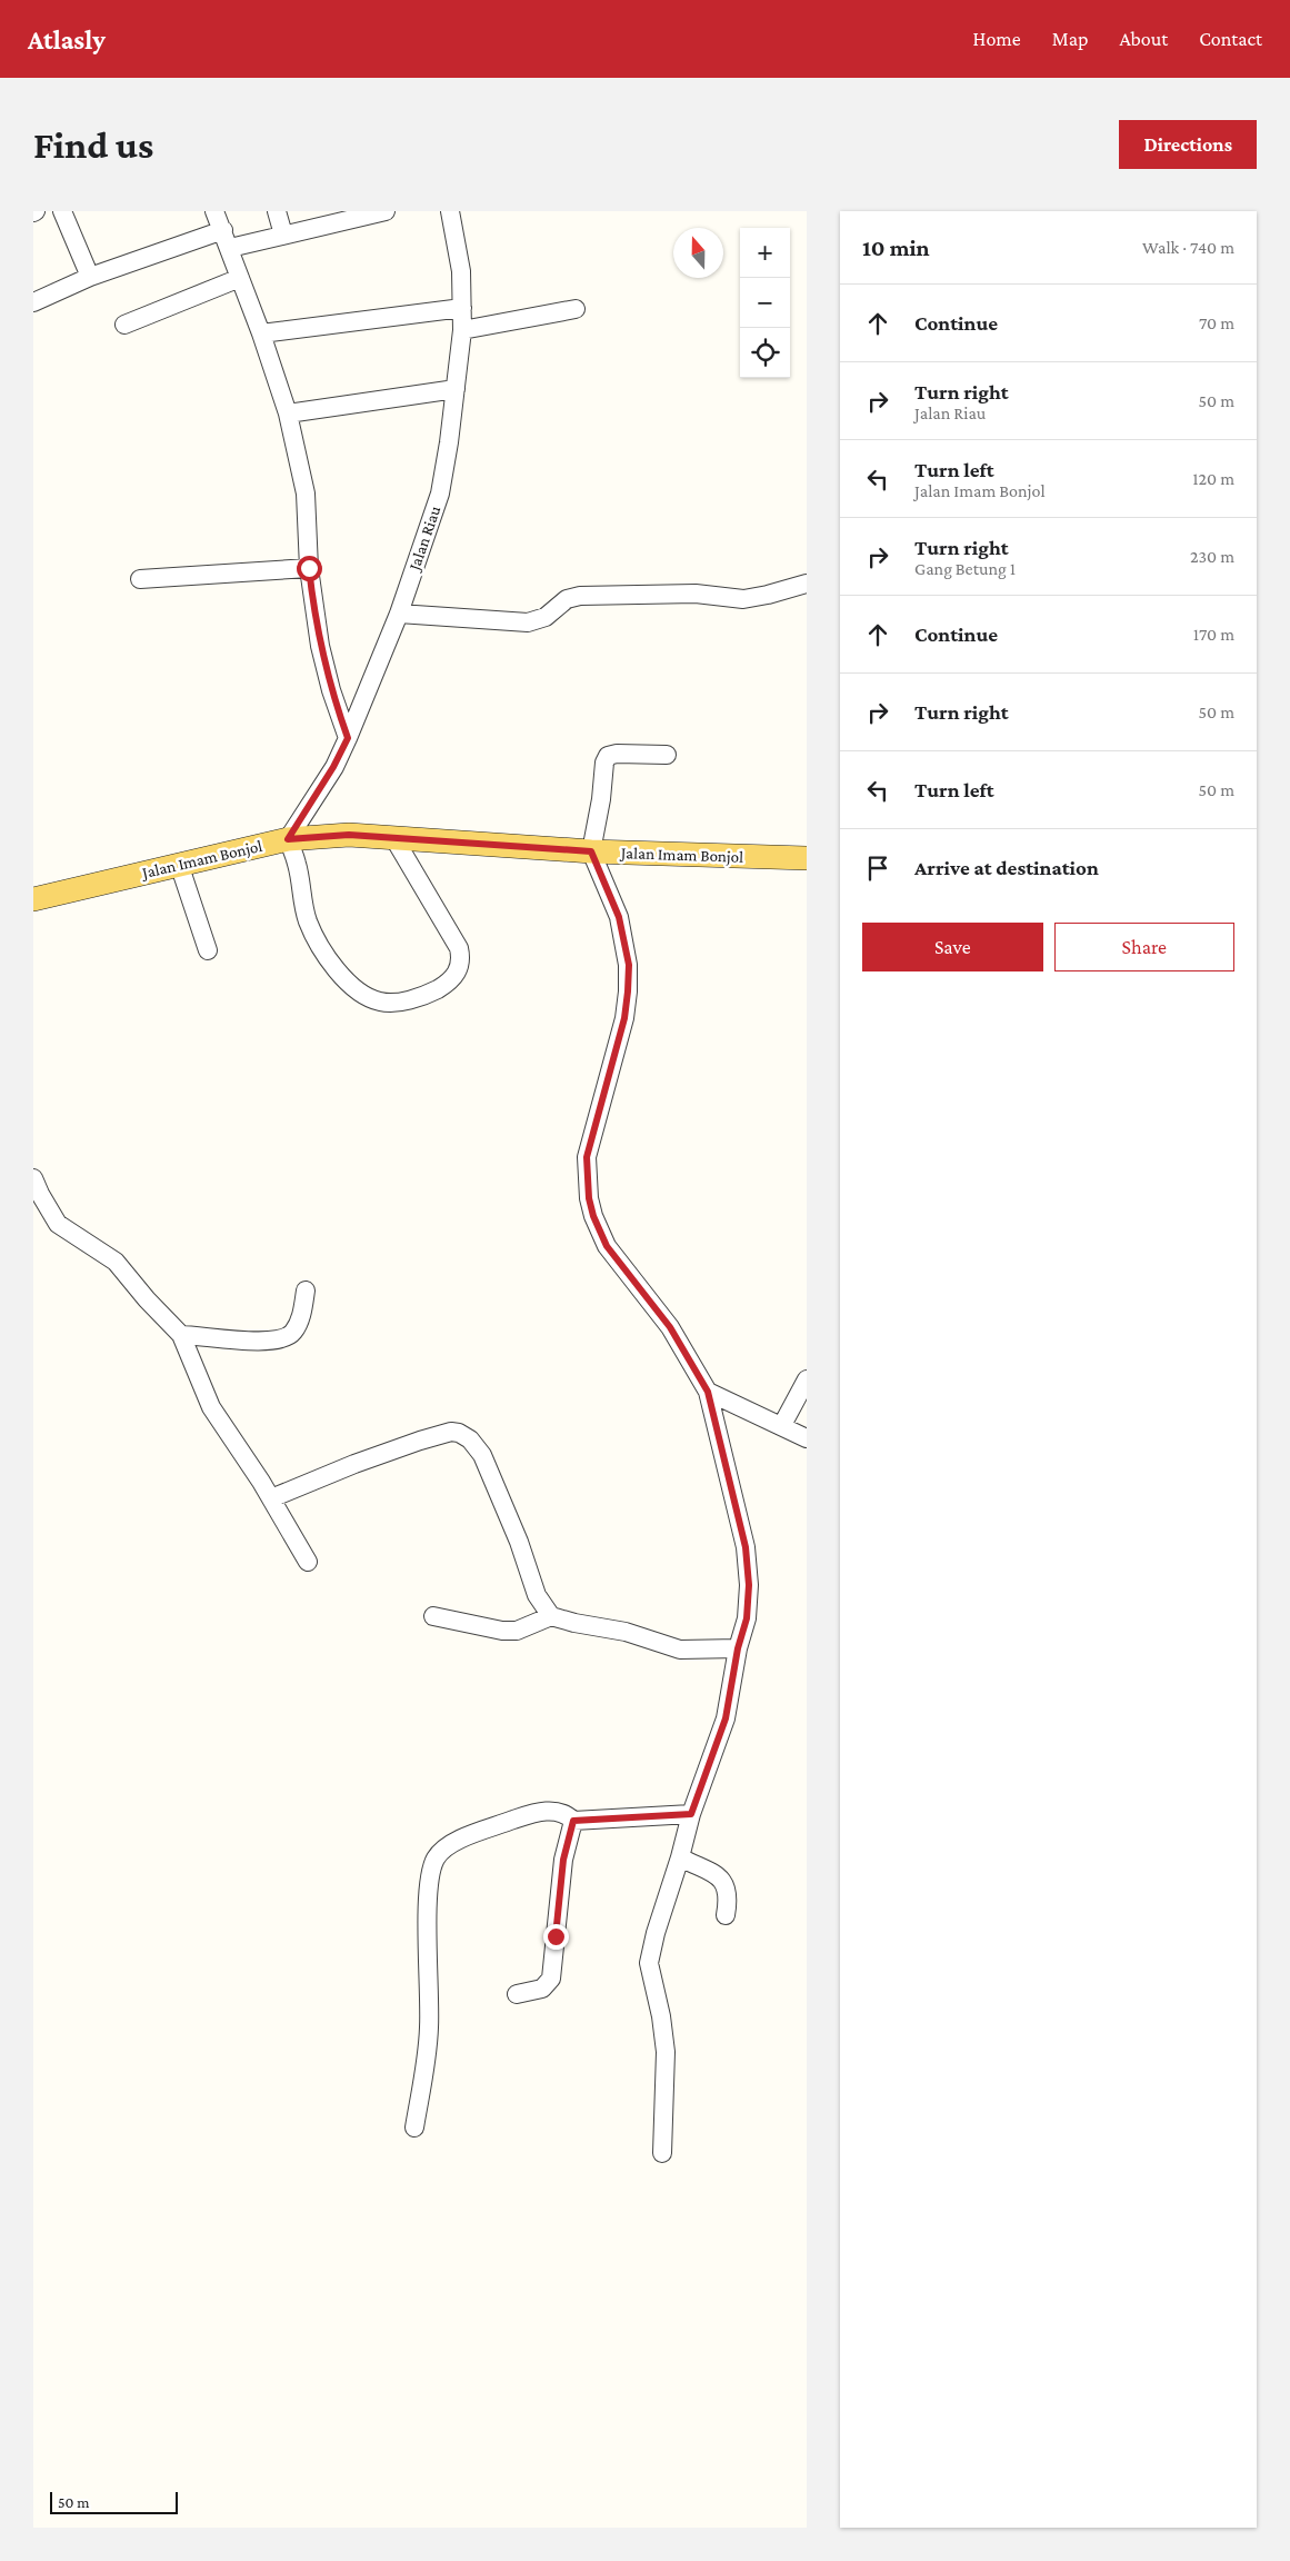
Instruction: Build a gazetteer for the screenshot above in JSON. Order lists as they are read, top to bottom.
{
  "streets": {
    "main road": ["Jalan Imam Bonjol"],
    "street": ["Jalan Riau"]
  },
  "crossings": [
    ["Jalan Riau", "Jalan Imam Bonjol"]
  ],
  "scale_bar": "50 m",
  "north": "top",
  "page": {
    "header": "Atlasly",
    "nav": [
      "Home",
      "Map",
      "About",
      "Contact"
    ],
    "buttons": [
      "Directions",
      ["Save", "Share"]
    ],
    "title": "Find us",
    "heading": ["10 min", "Walk · 740 m"],
    "map_buttons": ["+", "−"],
    "list": [
      ["Continue", "70 m"],
      ["Turn right", "Jalan Riau", "50 m"],
      ["Turn left", "Jalan Imam Bonjol", "120 m"],
      ["Turn right", "Gang Betung 1", "230 m"],
      ["Continue", "170 m"],
      ["Turn right", "50 m"],
      ["Turn left", "50 m"],
      "Arrive at destination"
    ],
    "scale": "50 m"
  }
}
